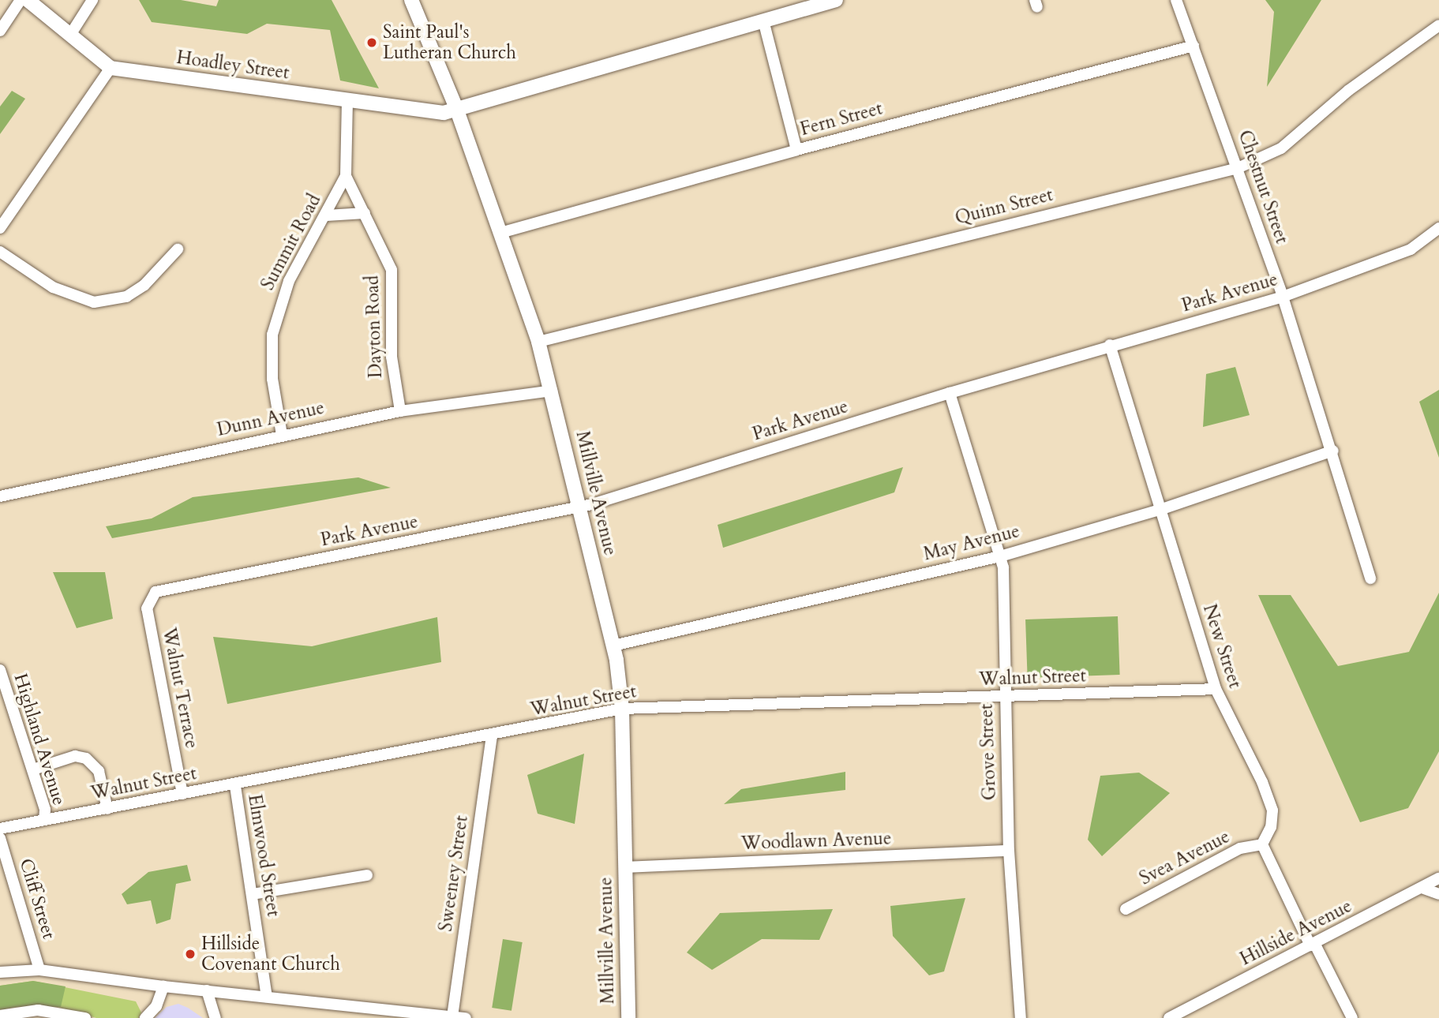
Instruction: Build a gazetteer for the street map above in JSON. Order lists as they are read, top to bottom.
{
  "streets": {
    "street": [
      "Hoadley Street",
      "Fern Street",
      "Chestnut Street",
      "Quinn Street",
      "Summit Road",
      "Park Avenue",
      "Dayton Road",
      "Dunn Avenue",
      "Millville Avenue",
      "May Avenue",
      "New Street",
      "Walnut Street",
      "Walnut Terrace",
      "Highland Avenue",
      "Grove Street",
      "Woodlawn Avenue",
      "Elmwood Street",
      "Svea Avenue",
      "Sweeney Street",
      "Cliff Street",
      "Hillside Avenue"
    ]
  },
  "crossings": [
    ["Hoadley Street", "Summit Road"],
    ["Hoadley Street", "Millville Avenue"],
    ["Fern Street", "Chestnut Street"],
    ["Fern Street", "Millville Avenue"],
    ["Chestnut Street", "Quinn Street"],
    ["Chestnut Street", "Park Avenue"],
    ["Chestnut Street", "May Avenue"],
    ["Quinn Street", "Millville Avenue"],
    ["Summit Road", "Dayton Road"],
    ["Summit Road", "Dunn Avenue"],
    ["Park Avenue", "Millville Avenue"],
    ["Park Avenue", "New Street"],
    ["Park Avenue", "Walnut Terrace"],
    ["Park Avenue", "Grove Street"],
    ["Dayton Road", "Dunn Avenue"],
    ["Dunn Avenue", "Millville Avenue"],
    ["Millville Avenue", "May Avenue"],
    ["Millville Avenue", "Walnut Street"],
    ["Millville Avenue", "Woodlawn Avenue"],
    ["May Avenue", "New Street"],
    ["May Avenue", "Grove Street"],
    ["New Street", "Walnut Street"],
    ["New Street", "Svea Avenue"],
    ["Walnut Street", "Walnut Terrace"],
    ["Walnut Street", "Highland Avenue"],
    ["Walnut Street", "Grove Street"],
    ["Walnut Street", "Elmwood Street"],
    ["Walnut Street", "Sweeney Street"],
    ["Grove Street", "Woodlawn Avenue"]
  ],
  "places": ["Saint Paul's Lutheran Church", "Hillside Covenant Church"]
}
